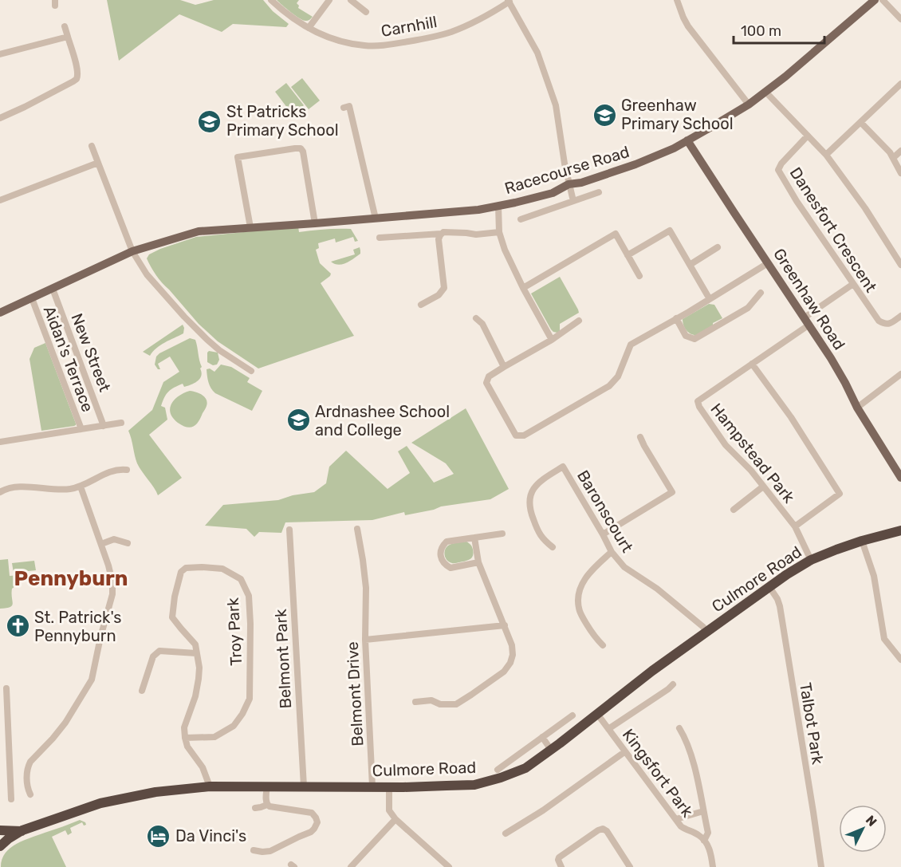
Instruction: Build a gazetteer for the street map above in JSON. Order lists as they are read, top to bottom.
{
  "streets": {
    "highway": ["Culmore Road"],
    "main road": ["Racecourse Road", "Greenhaw Road"],
    "street": [
      "Carnhill",
      "Danesfort Crescent",
      "New Street",
      "Aidan's Terrace",
      "Hampstead Park",
      "Baronscourt",
      "Troy Park",
      "Belmont Park",
      "Belmont Drive",
      "Talbot Park",
      "Kingsfort Park"
    ]
  },
  "crossings": [
    ["Carnhill", "Racecourse Road"],
    ["Racecourse Road", "Greenhaw Road"],
    ["Racecourse Road", "New Street"],
    ["Racecourse Road", "Aidan's Terrace"],
    ["Danesfort Crescent", "Hampstead Park"],
    ["Greenhaw Road", "Hampstead Park"],
    ["Hampstead Park", "Culmore Road"],
    ["Baronscourt", "Culmore Road"],
    ["Culmore Road", "Belmont Park"],
    ["Culmore Road", "Belmont Drive"],
    ["Culmore Road", "Talbot Park"],
    ["Culmore Road", "Kingsfort Park"]
  ],
  "districts": ["Pennyburn"],
  "places": {
    "school or university": ["Greenhaw Primary School", "St Patricks Primary School", "Ardnashee School and College"],
    "church": ["St. Patrick's Pennyburn"],
    "hotel": ["Da Vinci's"]
  },
  "scale_bar": "100 m",
  "north": "top right"
}
